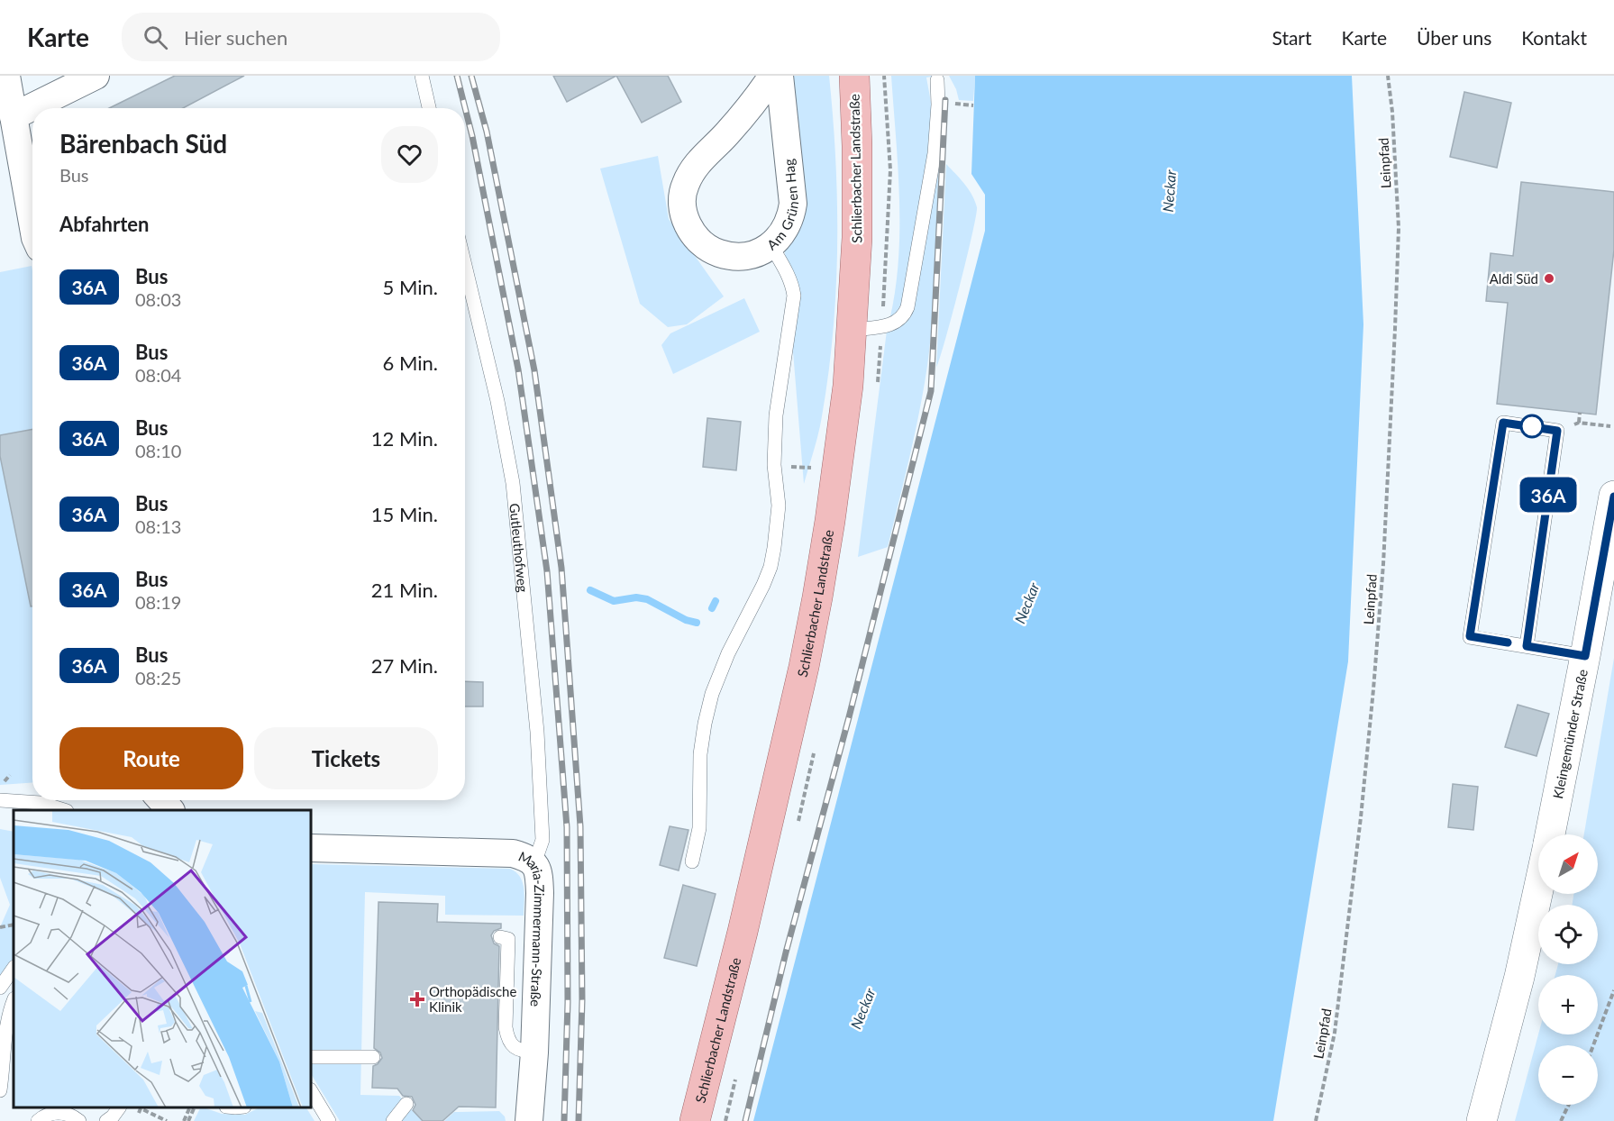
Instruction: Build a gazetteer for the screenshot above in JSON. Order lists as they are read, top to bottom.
{
  "streets": {
    "main road": ["Schlierbacher Landstraße", "Kleingemünder Straße"],
    "street": ["Am Grünen Hag", "Maria-Zimmermann-Straße"],
    "lane": ["Gutleuthofweg"],
    "path": ["Leinpfad"]
  },
  "crossings": [
    ["Gutleuthofweg", "Maria-Zimmermann-Straße"]
  ],
  "water": ["Neckar"],
  "places": {
    "other": ["Aldi Süd"],
    "health": ["Orthopädische Klinik"]
  },
  "lines": ["bus line 36A"],
  "north": "top right",
  "page": {
    "header": "Karte",
    "search": "Hier suchen",
    "nav": [
      "Start",
      "Karte",
      "Über uns",
      "Kontakt"
    ],
    "on_map": "36A",
    "heading": [
      ["Bärenbach Süd", "Bus"],
      "Abfahrten"
    ],
    "list": [
      {
        "mark": "36A",
        "name": "Bus",
        "note": "08:03",
        "value": "5 Min."
      },
      {
        "mark": "36A",
        "name": "Bus",
        "note": "08:04",
        "value": "6 Min."
      },
      {
        "mark": "36A",
        "name": "Bus",
        "note": "08:10",
        "value": "12 Min."
      },
      {
        "mark": "36A",
        "name": "Bus",
        "note": "08:13",
        "value": "15 Min."
      },
      {
        "mark": "36A",
        "name": "Bus",
        "note": "08:19",
        "value": "21 Min."
      },
      {
        "mark": "36A",
        "name": "Bus",
        "note": "08:25",
        "value": "27 Min."
      }
    ],
    "buttons": ["Route", "Tickets"],
    "map_buttons": ["+", "−"]
  }
}
